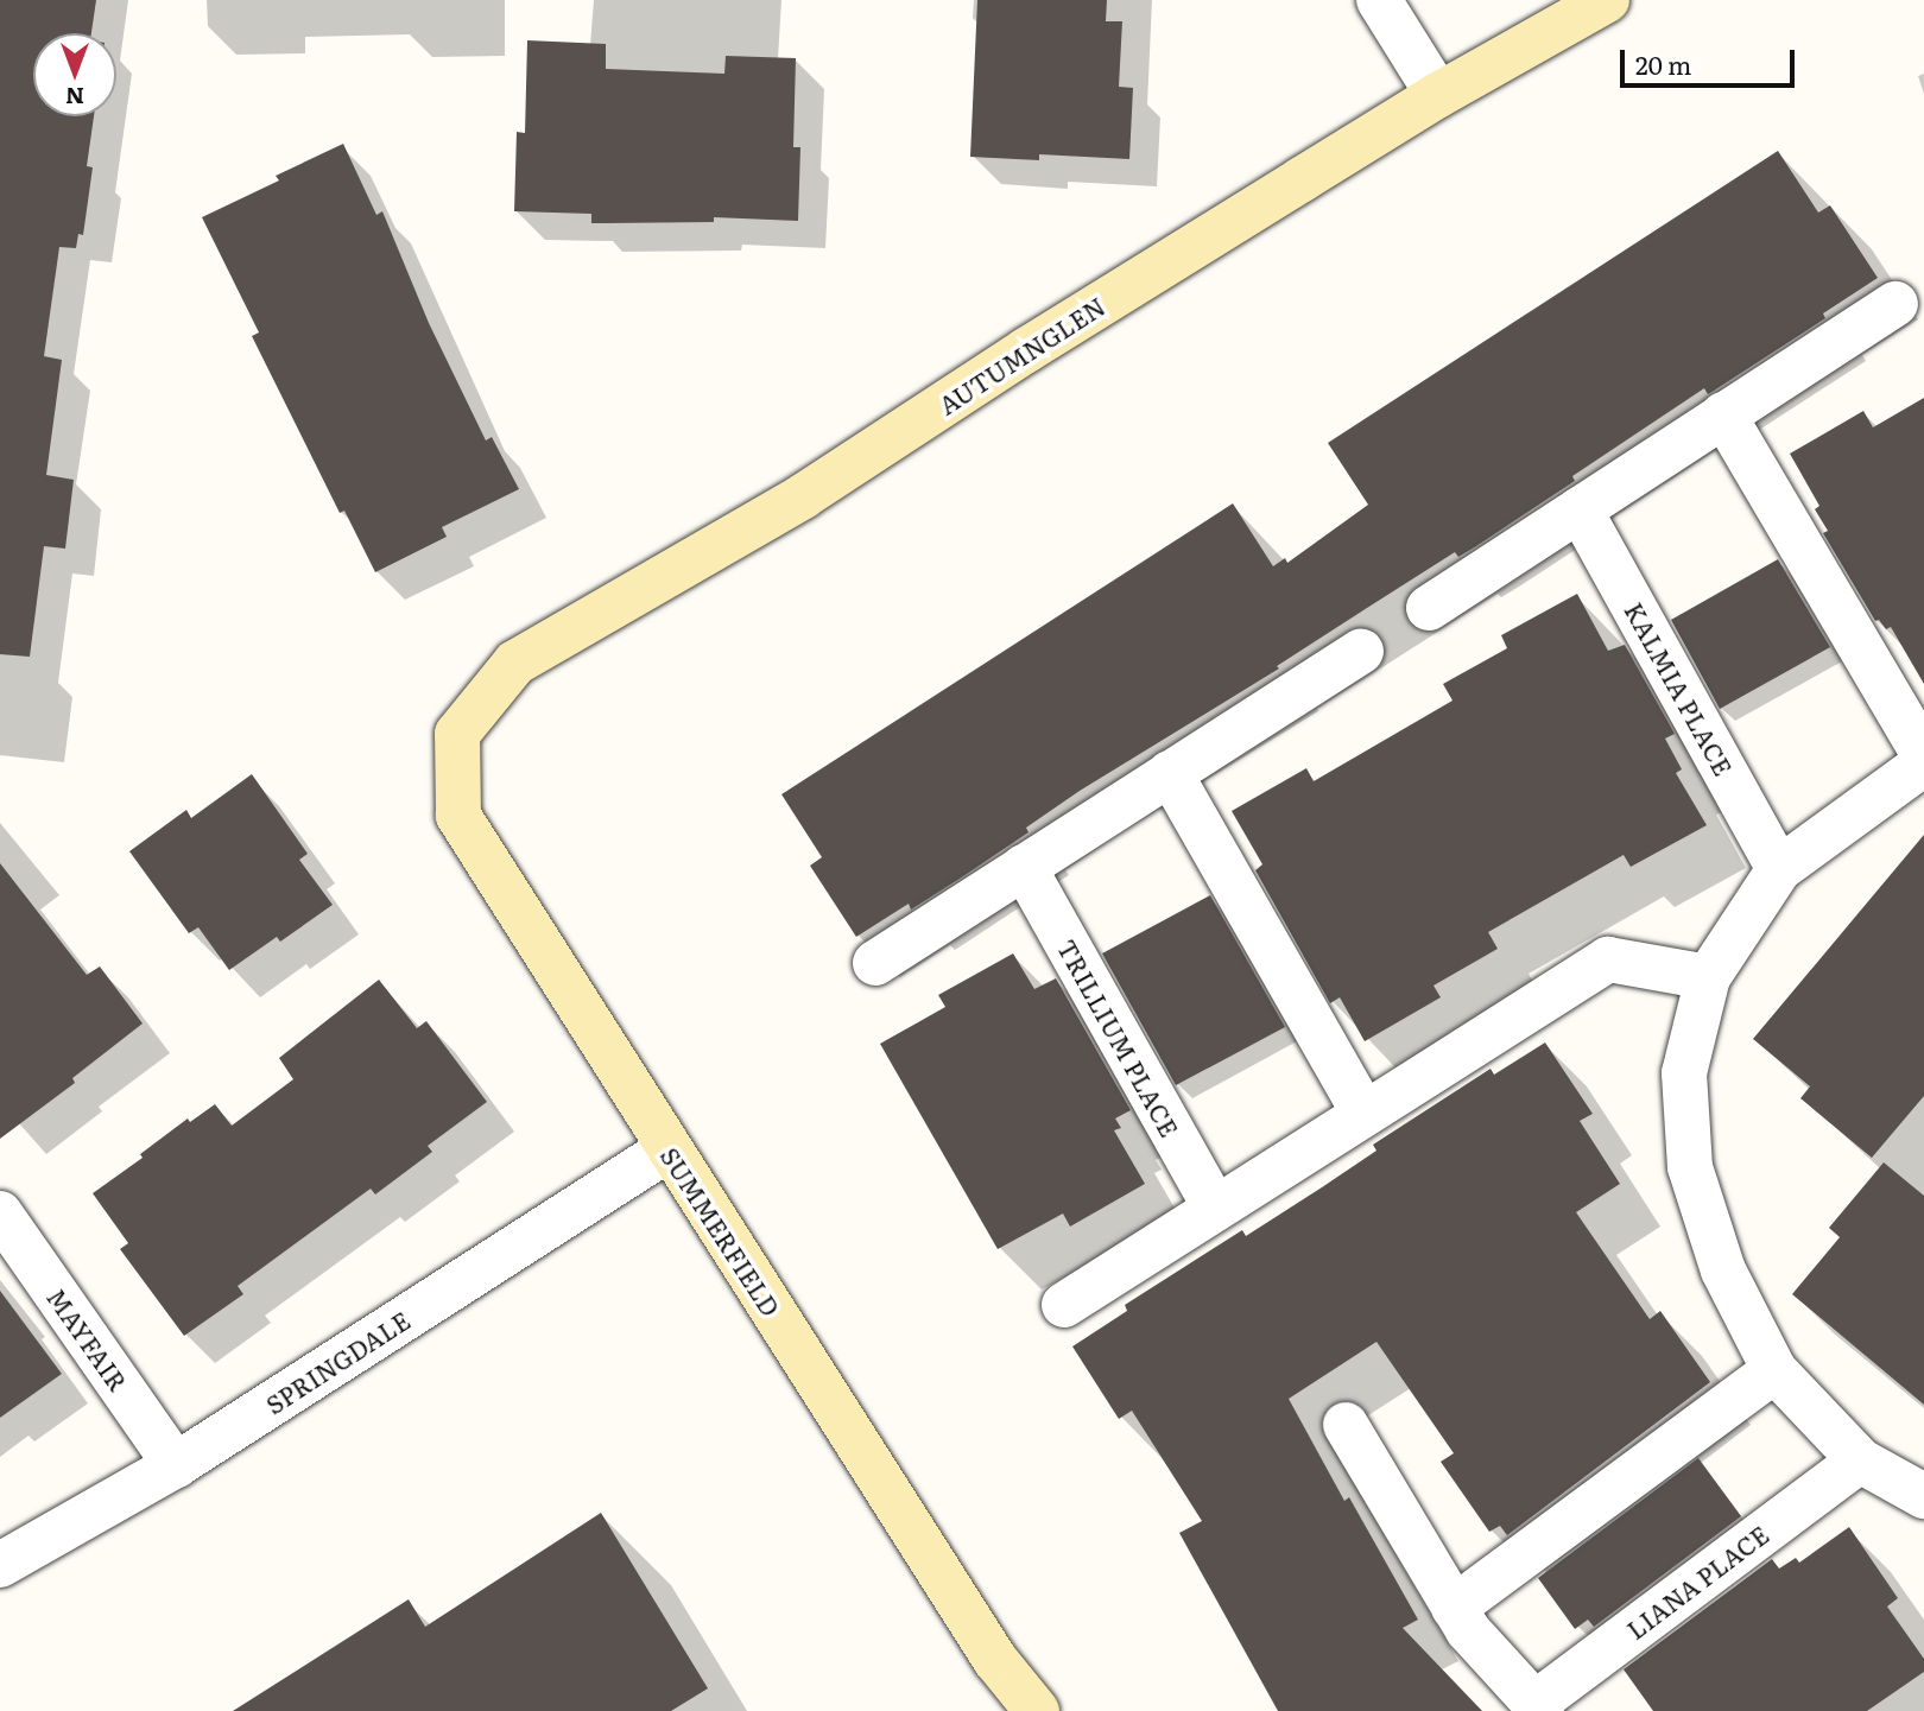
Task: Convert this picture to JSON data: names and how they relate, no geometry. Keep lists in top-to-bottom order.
{
  "streets": {
    "street": [
      "AUTUMNGLEN",
      "KALMIA PLACE",
      "TRILLIUM PLACE",
      "SUMMERFIELD",
      "MAYFAIR",
      "SPRINGDALE",
      "LIANA PLACE"
    ]
  },
  "crossings": [
    ["AUTUMNGLEN", "SUMMERFIELD"],
    ["SUMMERFIELD", "SPRINGDALE"],
    ["MAYFAIR", "SPRINGDALE"]
  ],
  "scale_bar": "20 m",
  "north": "bottom"
}
